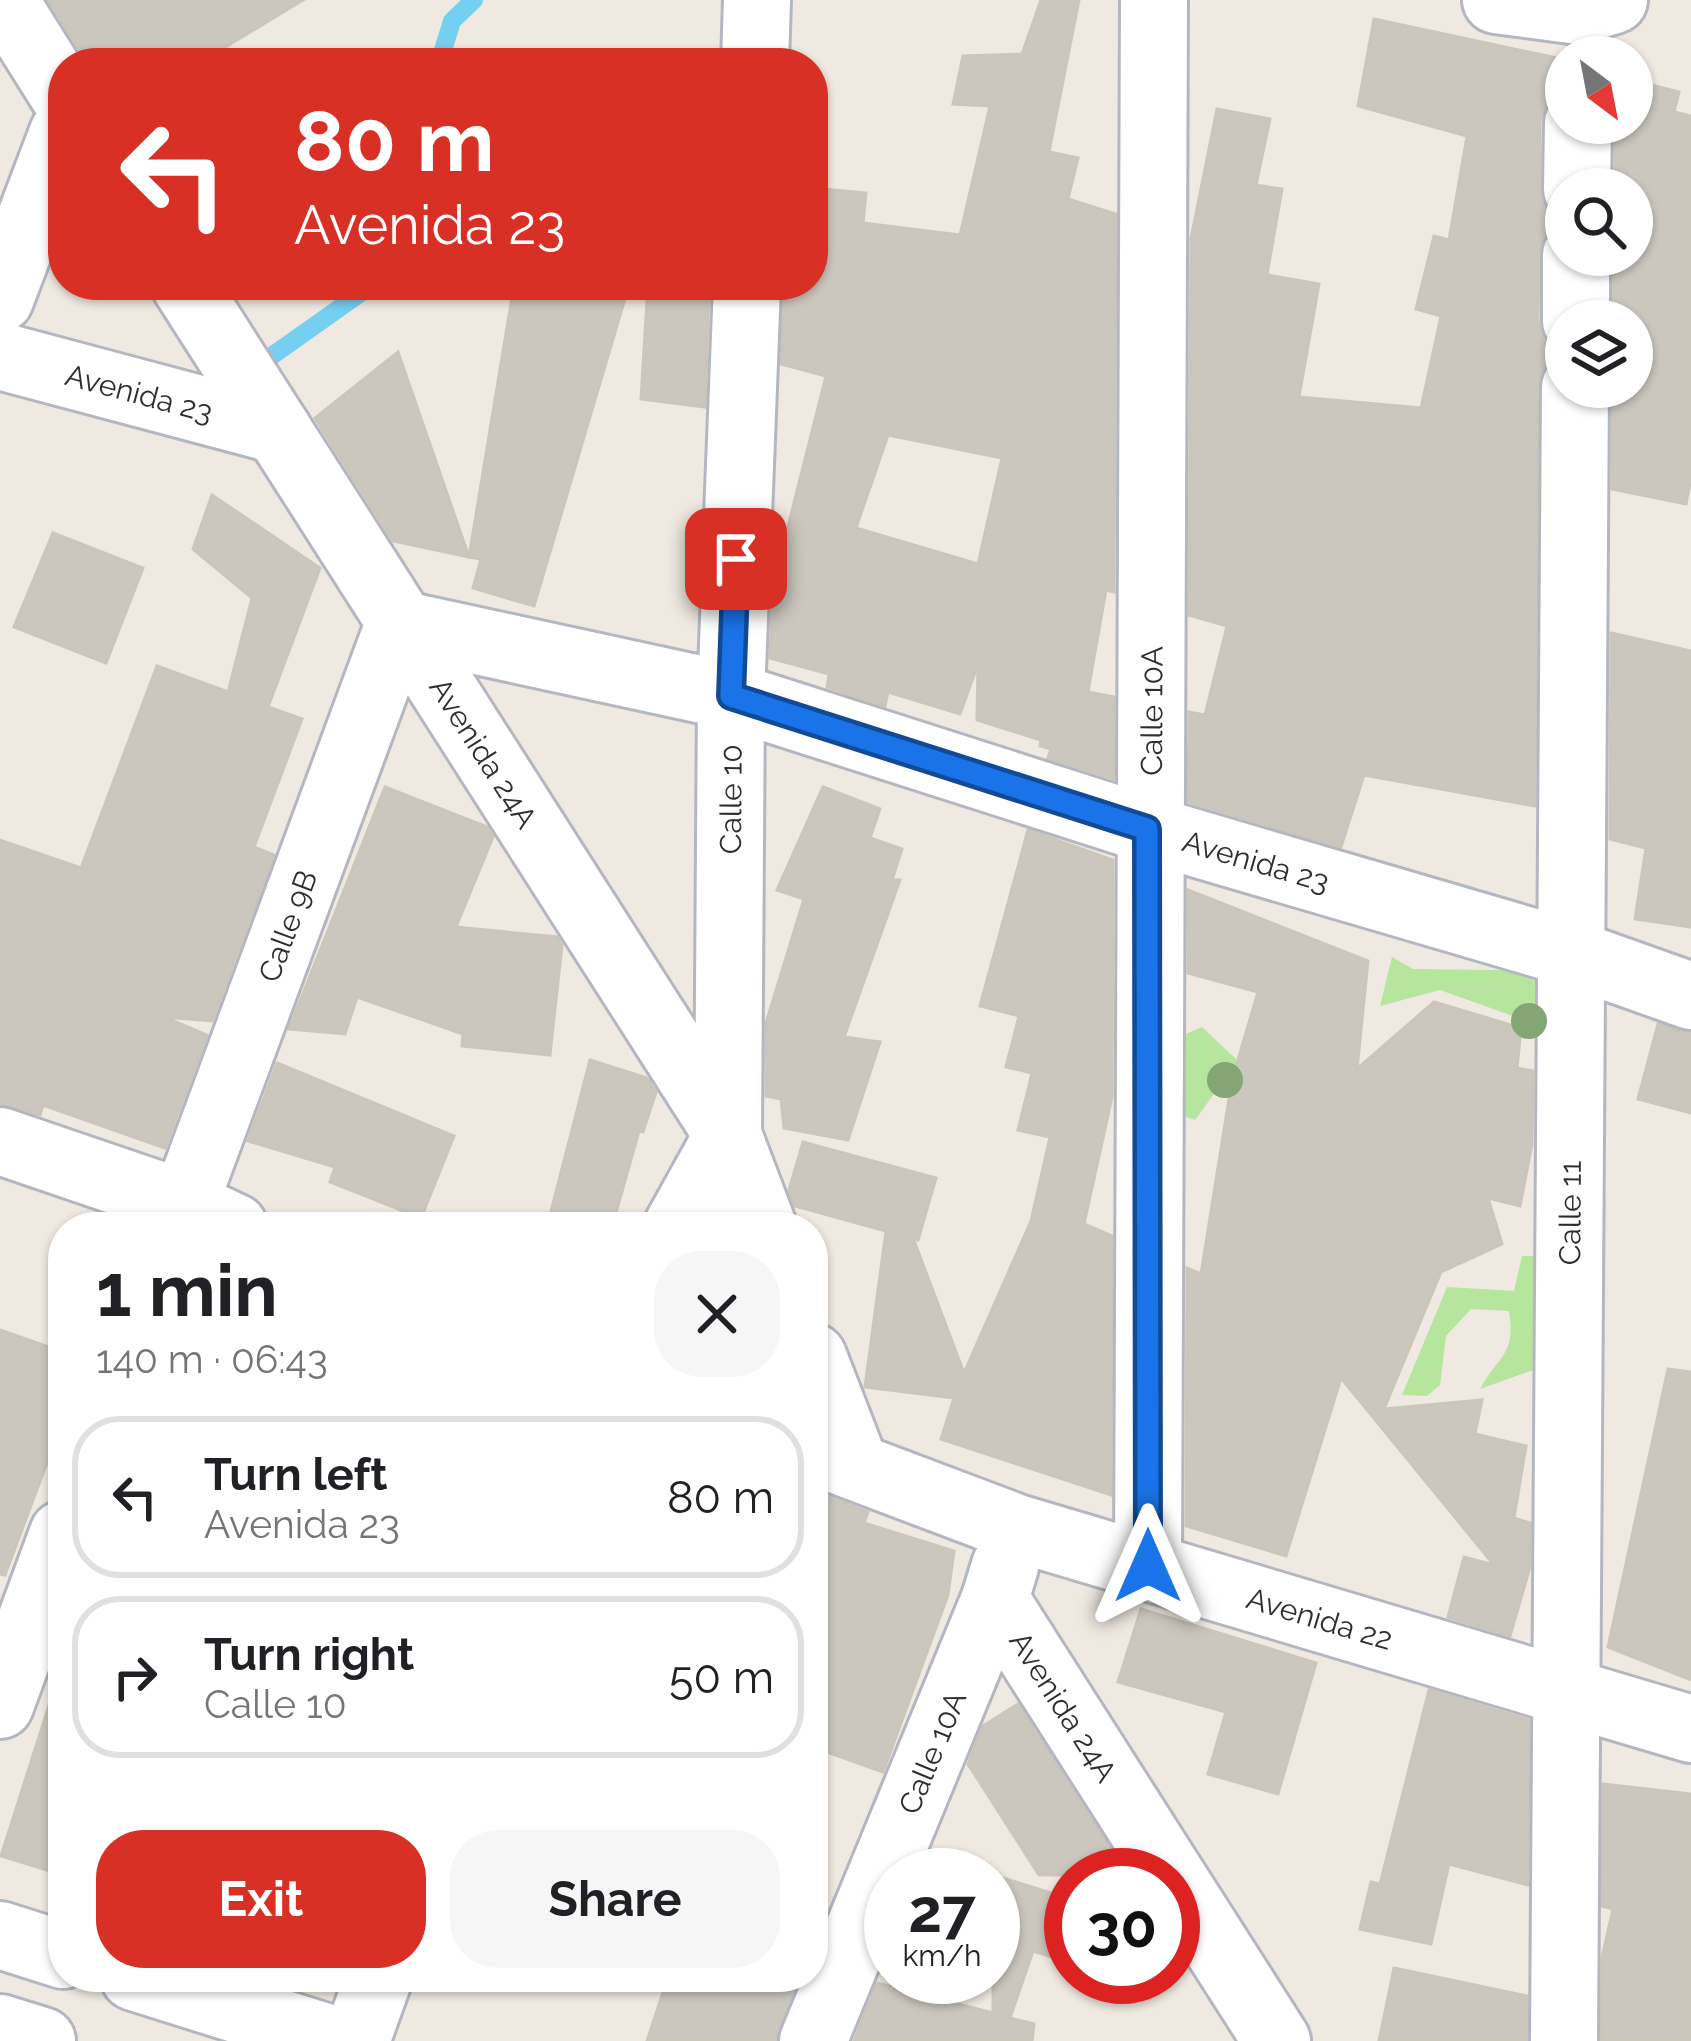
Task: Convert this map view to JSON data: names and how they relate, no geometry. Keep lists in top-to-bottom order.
{
  "streets": {
    "street": [
      "Avenida 23",
      "Calle 10A",
      "Avenida 24A",
      "Calle 10",
      "Calle 9B",
      "Calle 11",
      "Avenida 22"
    ]
  },
  "crossings": [
    ["Avenida 23", "Calle 10A"],
    ["Avenida 23", "Avenida 24A"],
    ["Avenida 23", "Calle 10"],
    ["Avenida 23", "Calle 9B"],
    ["Avenida 23", "Calle 11"],
    ["Calle 10A", "Avenida 24A"],
    ["Calle 10A", "Avenida 22"],
    ["Avenida 24A", "Calle 10"],
    ["Avenida 24A", "Calle 9B"],
    ["Avenida 24A", "Avenida 22"],
    ["Calle 11", "Avenida 22"]
  ],
  "north": "bottom right",
  "page": {
    "turn": ["80 m", "Avenida 23"],
    "heading": ["1 min", "140 m · 06:43"],
    "list": [
      {
        "name": "Turn left",
        "note": "Avenida 23",
        "value": "80 m"
      },
      {
        "name": "Turn right",
        "note": "Calle 10",
        "value": "50 m"
      }
    ],
    "buttons": ["Exit", "Share"],
    "speed": "27 km/h",
    "limit": "30"
  }
}
